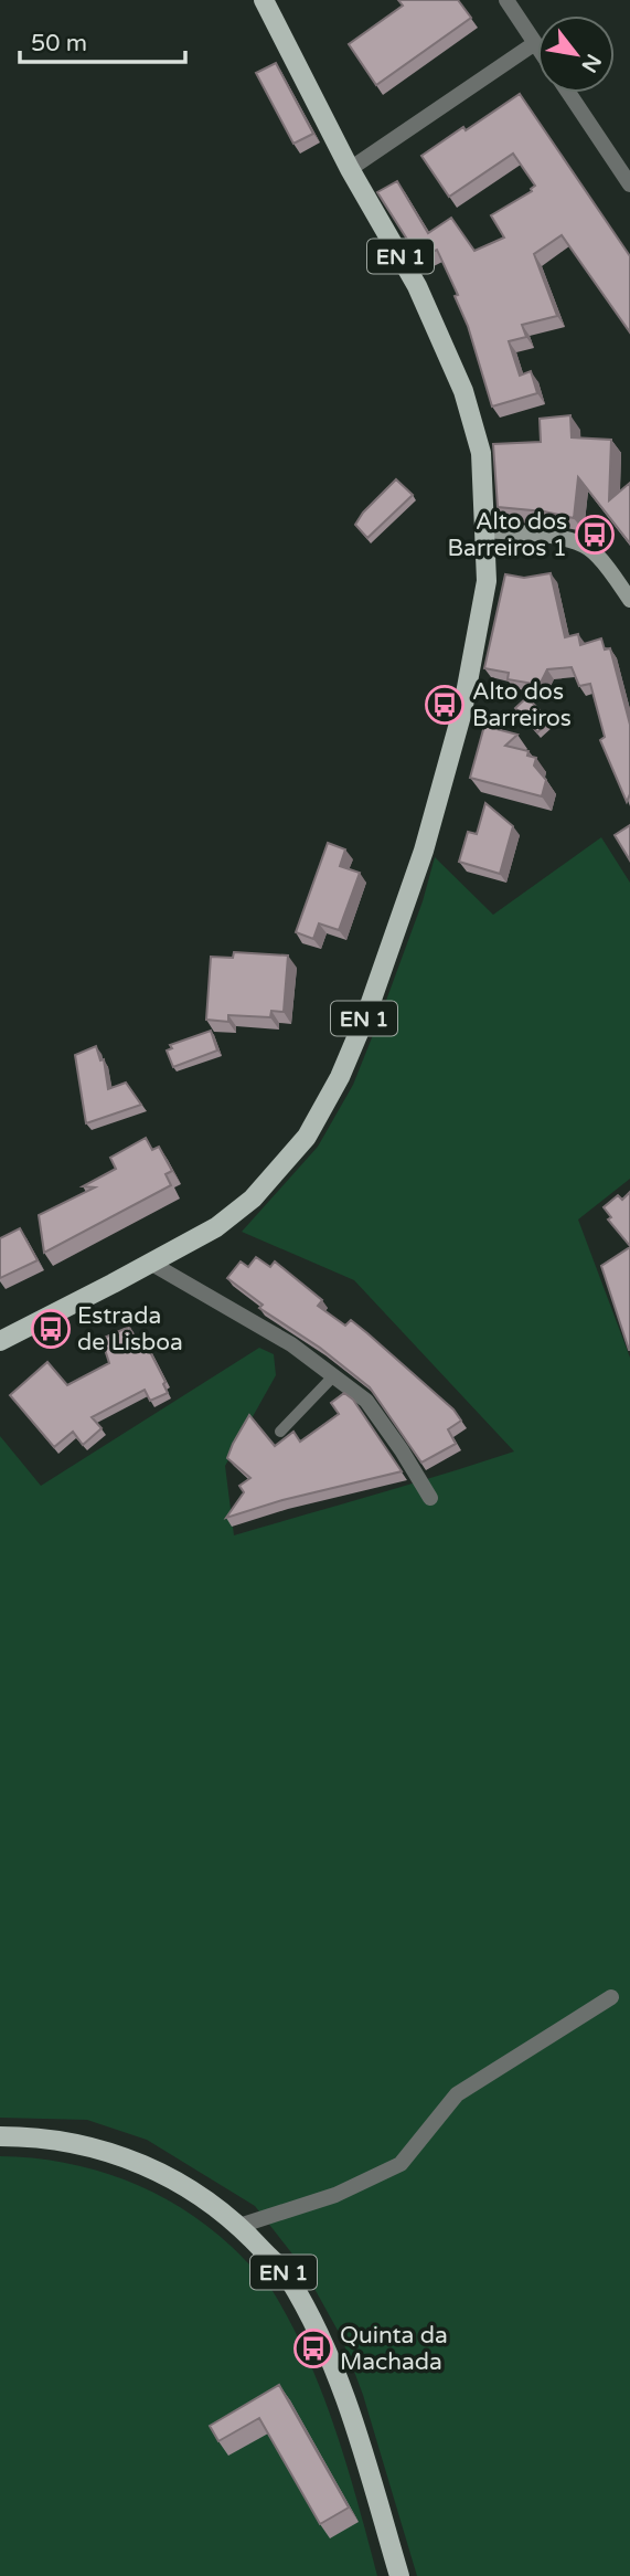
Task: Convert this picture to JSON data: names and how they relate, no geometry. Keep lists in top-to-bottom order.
{
  "streets": {
    "main road": ["EN 1"]
  },
  "places": {
    "bus stop": [
      "Alto dos Barreiros 1",
      "Alto dos Barreiros",
      "Estrada de Lisboa",
      "Quinta da Machada"
    ]
  },
  "scale_bar": "50 m",
  "north": "bottom right"
}
